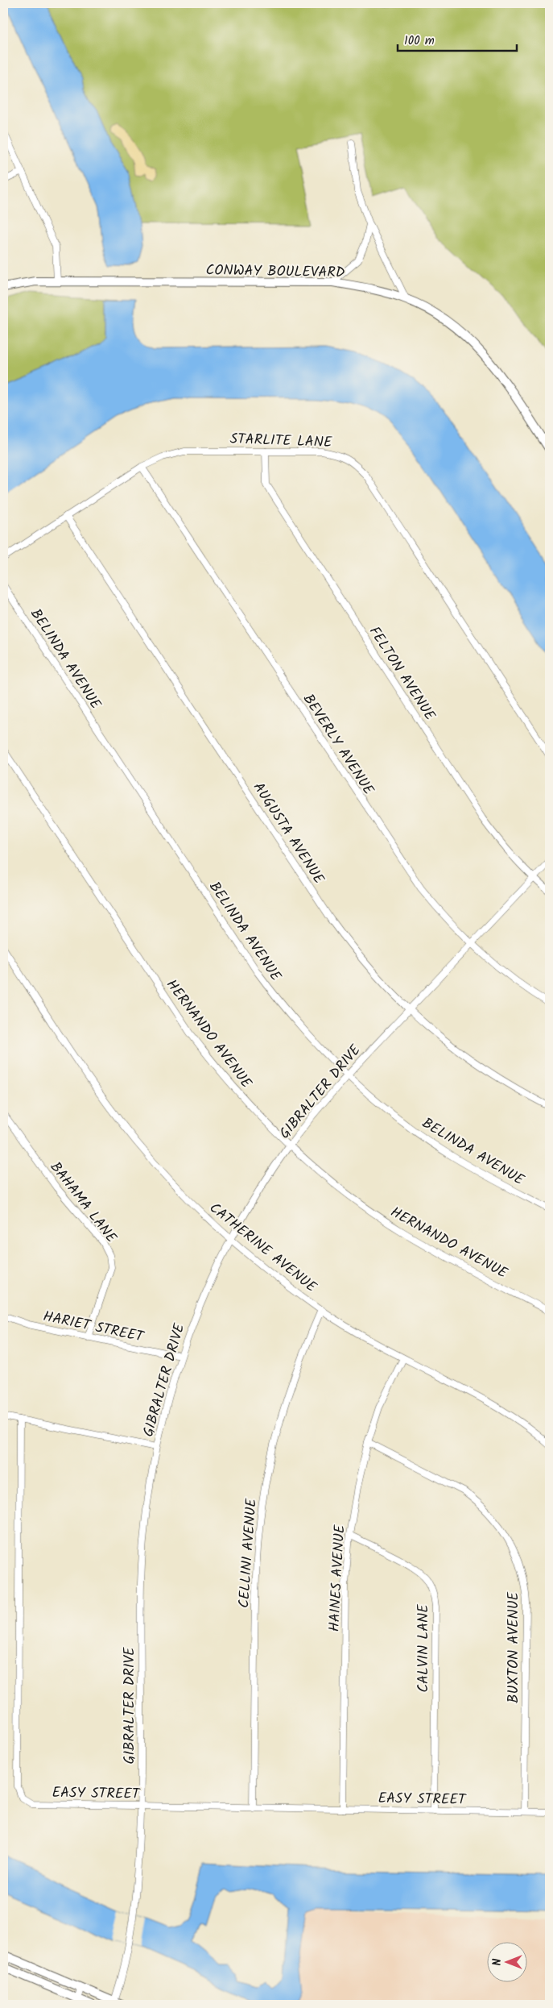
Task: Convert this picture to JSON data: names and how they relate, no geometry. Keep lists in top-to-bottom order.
{
  "streets": {
    "street": [
      "CONWAY BOULEVARD",
      "STARLITE LANE",
      "BELINDA AVENUE",
      "FELTON AVENUE",
      "BEVERLY AVENUE",
      "AUGUSTA AVENUE",
      "HERNANDO AVENUE",
      "GIBRALTER DRIVE",
      "BAHAMA LANE",
      "CATHERINE AVENUE",
      "HARIET STREET",
      "CELLINI AVENUE",
      "HAINES AVENUE",
      "BUXTON AVENUE",
      "CALVIN LANE",
      "EASY STREET"
    ]
  },
  "crossings": [
    ["STARLITE LANE", "FELTON AVENUE"],
    ["STARLITE LANE", "BEVERLY AVENUE"],
    ["STARLITE LANE", "AUGUSTA AVENUE"],
    ["BELINDA AVENUE", "GIBRALTER DRIVE"],
    ["FELTON AVENUE", "GIBRALTER DRIVE"],
    ["BEVERLY AVENUE", "GIBRALTER DRIVE"],
    ["AUGUSTA AVENUE", "GIBRALTER DRIVE"],
    ["HERNANDO AVENUE", "GIBRALTER DRIVE"],
    ["GIBRALTER DRIVE", "CATHERINE AVENUE"],
    ["GIBRALTER DRIVE", "HARIET STREET"],
    ["GIBRALTER DRIVE", "EASY STREET"],
    ["BAHAMA LANE", "HARIET STREET"],
    ["CATHERINE AVENUE", "CELLINI AVENUE"],
    ["CATHERINE AVENUE", "HAINES AVENUE"],
    ["CELLINI AVENUE", "EASY STREET"],
    ["HAINES AVENUE", "BUXTON AVENUE"],
    ["HAINES AVENUE", "CALVIN LANE"],
    ["HAINES AVENUE", "EASY STREET"],
    ["BUXTON AVENUE", "EASY STREET"],
    ["CALVIN LANE", "EASY STREET"]
  ],
  "scale_bar": "100 m",
  "north": "left"
}
